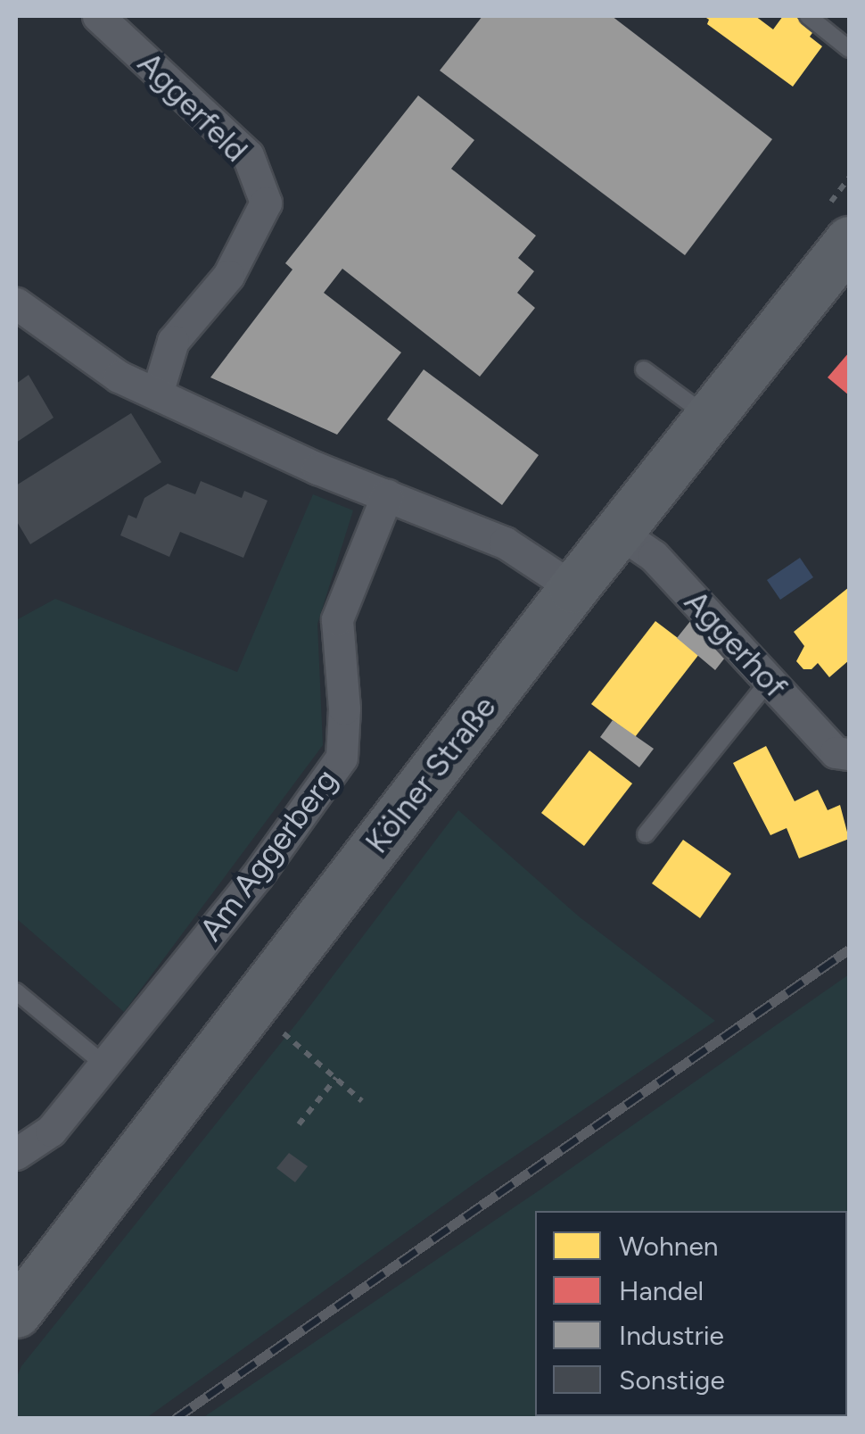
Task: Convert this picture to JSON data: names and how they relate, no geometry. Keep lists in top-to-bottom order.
{
  "streets": {
    "main road": ["Kölner Straße"],
    "street": ["Aggerfeld", "Aggerhof", "Am Aggerberg"]
  },
  "crossings": [
    ["Aggerhof", "Kölner Straße"]
  ],
  "legend": [
    "Wohnen",
    "Handel",
    "Industrie",
    "Sonstige"
  ]
}
